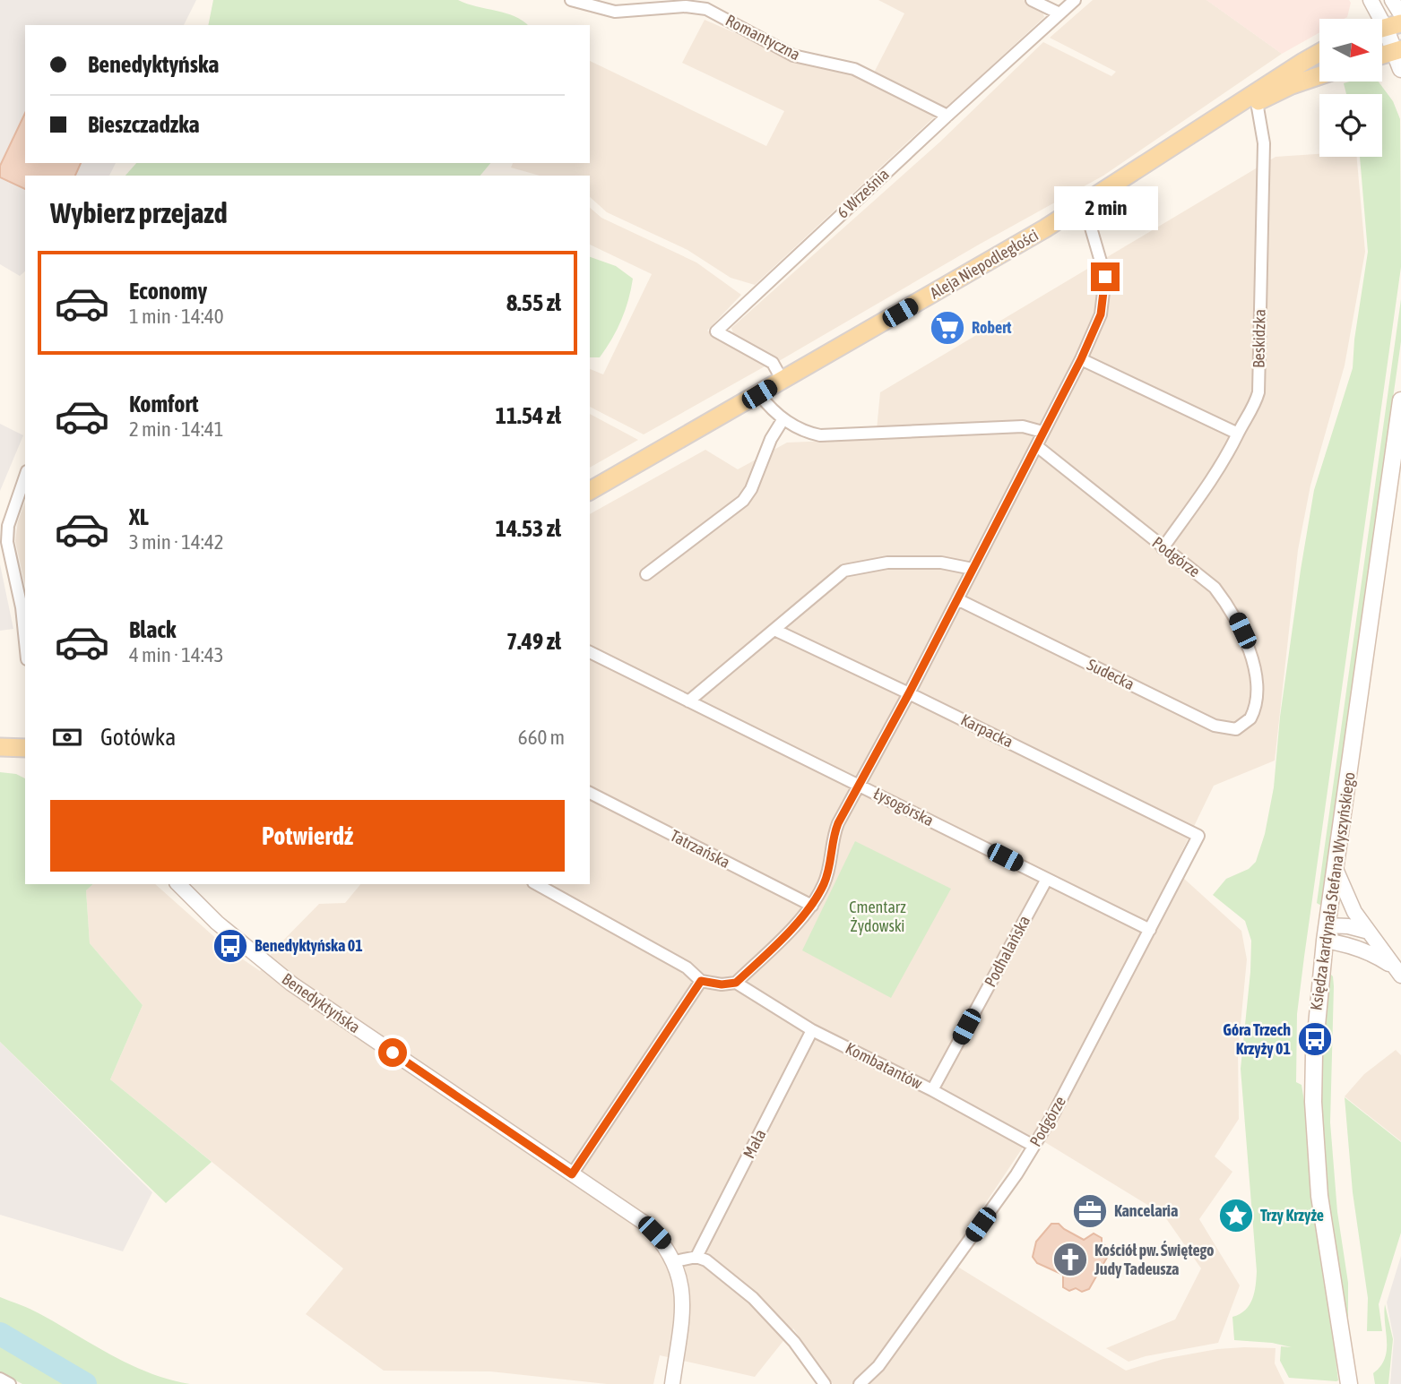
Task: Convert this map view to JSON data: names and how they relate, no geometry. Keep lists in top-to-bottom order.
{
  "streets": {
    "main road": ["Aleja Niepodległości", "Księdza kardynała Stefana Wyszyńskiego"],
    "street": [
      "Romantyczna",
      "6 Września",
      "Beskidzka",
      "Podgórze",
      "Sudecka",
      "Karpacka",
      "Łysogórska",
      "Tatrzańska",
      "Podhalańska",
      "Benedyktyńska",
      "Kombatantów",
      "Mała"
    ]
  },
  "crossings": [
    ["Romantyczna", "6 Września"],
    ["6 Września", "Aleja Niepodległości"],
    ["Aleja Niepodległości", "Beskidzka"],
    ["Beskidzka", "Podgórze"],
    ["Podgórze", "Sudecka"],
    ["Podgórze", "Karpacka"],
    ["Podgórze", "Łysogórska"],
    ["Podgórze", "Kombatantów"],
    ["Łysogórska", "Podhalańska"],
    ["Podhalańska", "Kombatantów"],
    ["Kombatantów", "Mała"]
  ],
  "parks": ["Cmentarz Żydowski"],
  "places": {
    "supermarket": ["Robert"],
    "bus stop": ["Benedyktyńska 01", "Góra Trzech Krzyży 01"],
    "office": ["Kancelaria"],
    "place": ["Trzy Krzyże"],
    "church": ["Kościół pw. Świętego Judy Tadeusza"]
  },
  "north": "right",
  "page": {
    "banner": ["Benedyktyńska", "Bieszczadzka"],
    "heading": "Wybierz przejazd",
    "bubble": "2 min",
    "list": [
      {
        "name": "Economy",
        "note": "1 min · 14:40",
        "value": "8.55 zł"
      },
      {
        "name": "Komfort",
        "note": "2 min · 14:41",
        "value": "11.54 zł"
      },
      {
        "name": "XL",
        "note": "3 min · 14:42",
        "value": "14.53 zł"
      },
      {
        "name": "Black",
        "note": "4 min · 14:43",
        "value": "7.49 zł"
      }
    ],
    "pay": ["Gotówka", "660 m"],
    "buttons": "Potwierdź"
  }
}
